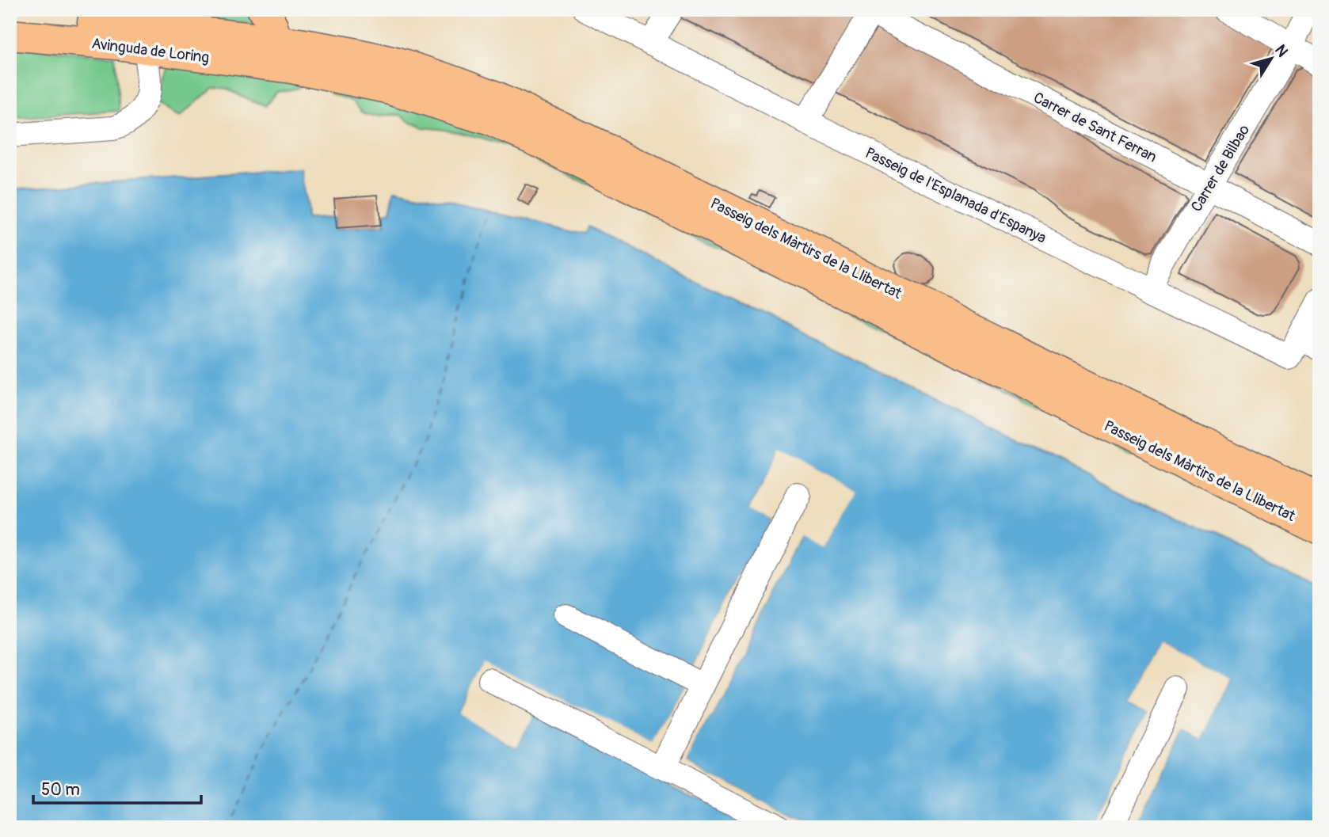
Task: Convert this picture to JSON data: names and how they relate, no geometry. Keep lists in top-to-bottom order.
{
  "streets": {
    "main road": ["Avinguda de Loring", "Passeig dels Màrtirs de la Llibertat"],
    "street": ["Carrer de Sant Ferran", "Carrer de Bilbao", "Passeig de l'Esplanada d'Espanya"]
  },
  "crossings": [
    ["Avinguda de Loring", "Passeig dels Màrtirs de la Llibertat"],
    ["Carrer de Sant Ferran", "Carrer de Bilbao"],
    ["Carrer de Bilbao", "Passeig de l'Esplanada d'Espanya"]
  ],
  "scale_bar": "50 m",
  "north": "top right"
}
